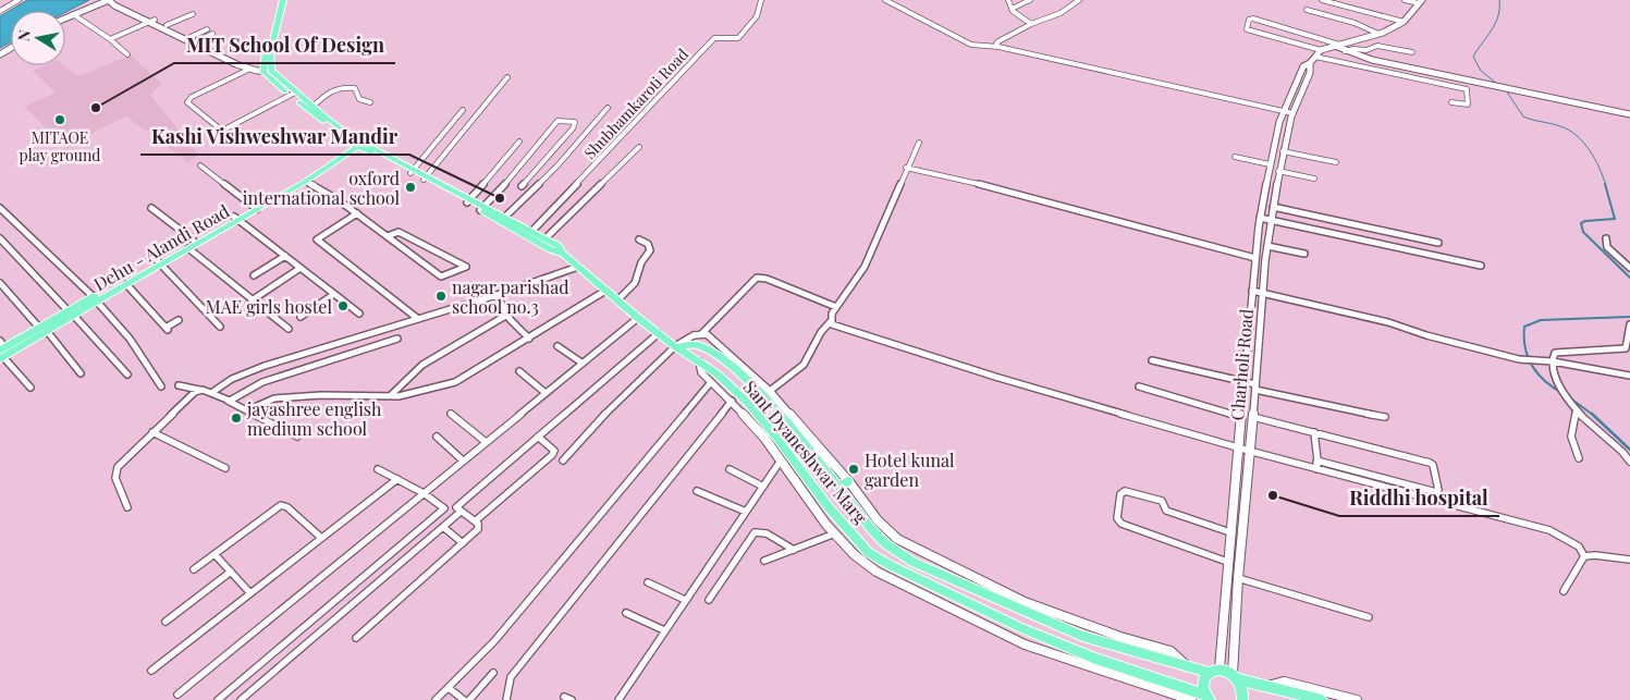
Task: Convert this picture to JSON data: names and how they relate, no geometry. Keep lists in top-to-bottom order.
{
  "streets": {
    "main road": ["Dehu - Alandi Road", "Sant Dyaneshwar Marg"],
    "street": ["Shubhamkaroti Road", "Charholi Road"]
  },
  "places": [
    "MIT School Of Design",
    "MITAOE play ground",
    "oxford international school",
    "Kashi Vishweshwar Mandir",
    "nagar parishad school no.3",
    "MAE girls hostel",
    "jayashree english medium school",
    "Hotel kunal garden",
    "Riddhi hospital"
  ],
  "north": "left"
}
